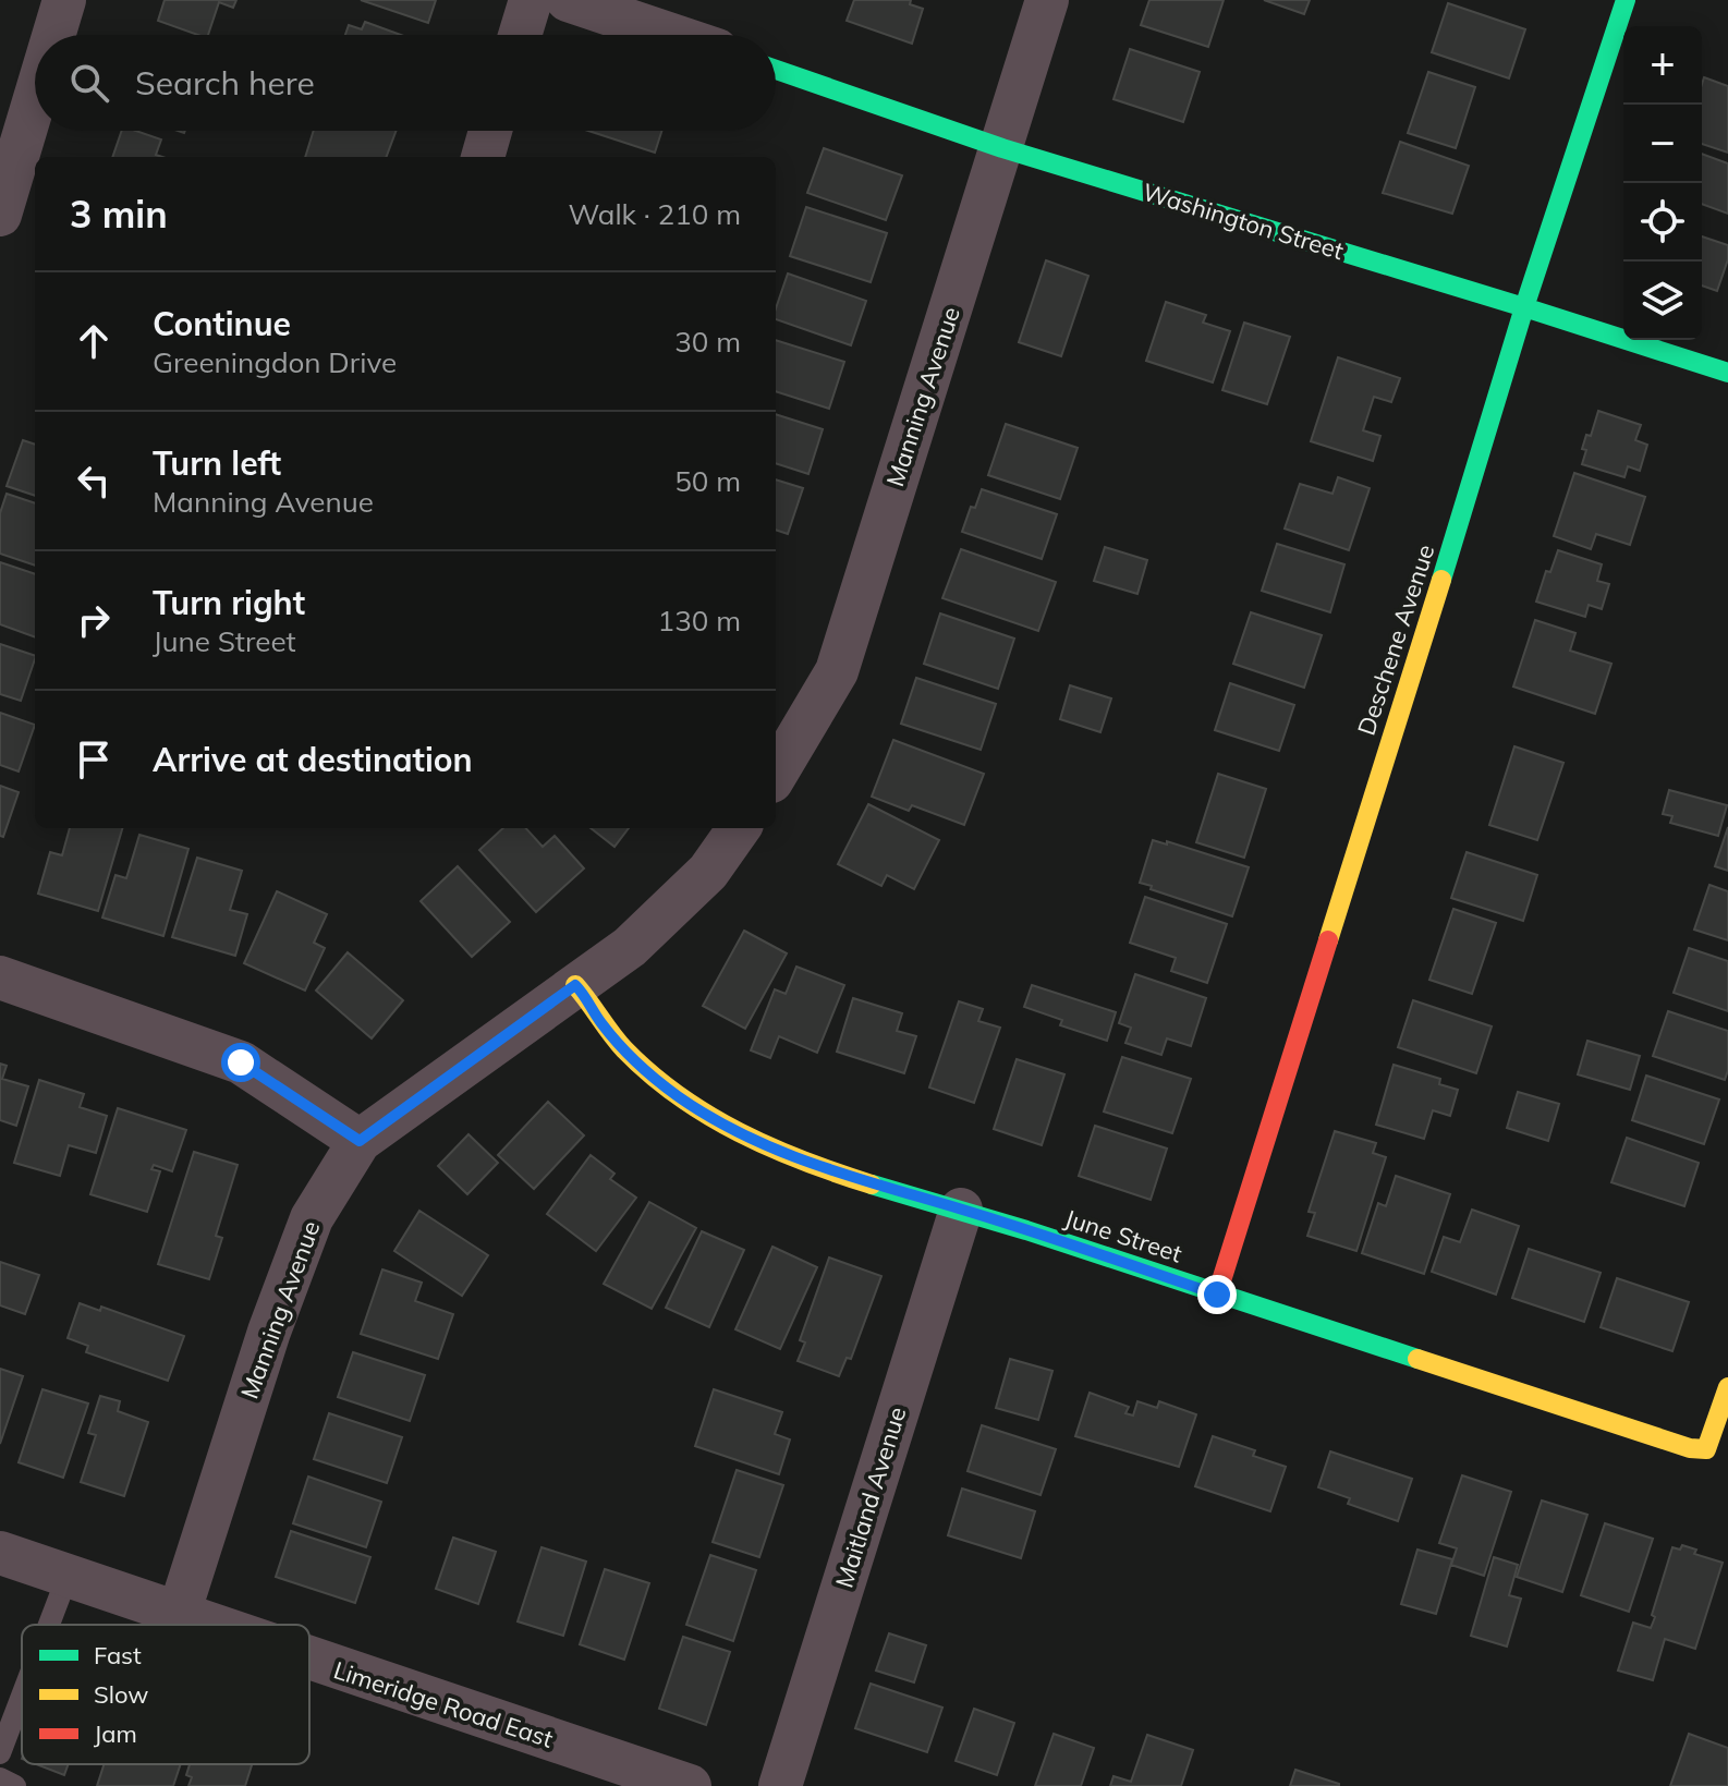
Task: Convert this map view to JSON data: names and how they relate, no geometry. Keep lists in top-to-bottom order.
{
  "streets": {
    "street": [
      "Washington Street",
      "Manning Avenue",
      "Deschene Avenue",
      "June Street",
      "Maitland Avenue",
      "Limeridge Road East"
    ]
  },
  "crossings": [
    ["Washington Street", "Manning Avenue"],
    ["Washington Street", "Deschene Avenue"],
    ["Manning Avenue", "June Street"],
    ["Manning Avenue", "Limeridge Road East"],
    ["Deschene Avenue", "June Street"],
    ["June Street", "Maitland Avenue"]
  ],
  "legend": ["Fast", "Slow", "Jam"],
  "page": {
    "map_buttons": ["+", "−"],
    "search": "Search here",
    "heading": ["3 min", "Walk · 210 m"],
    "list": [
      ["Continue", "Greeningdon Drive", "30 m"],
      ["Turn left", "Manning Avenue", "50 m"],
      ["Turn right", "June Street", "130 m"],
      "Arrive at destination"
    ]
  }
}
